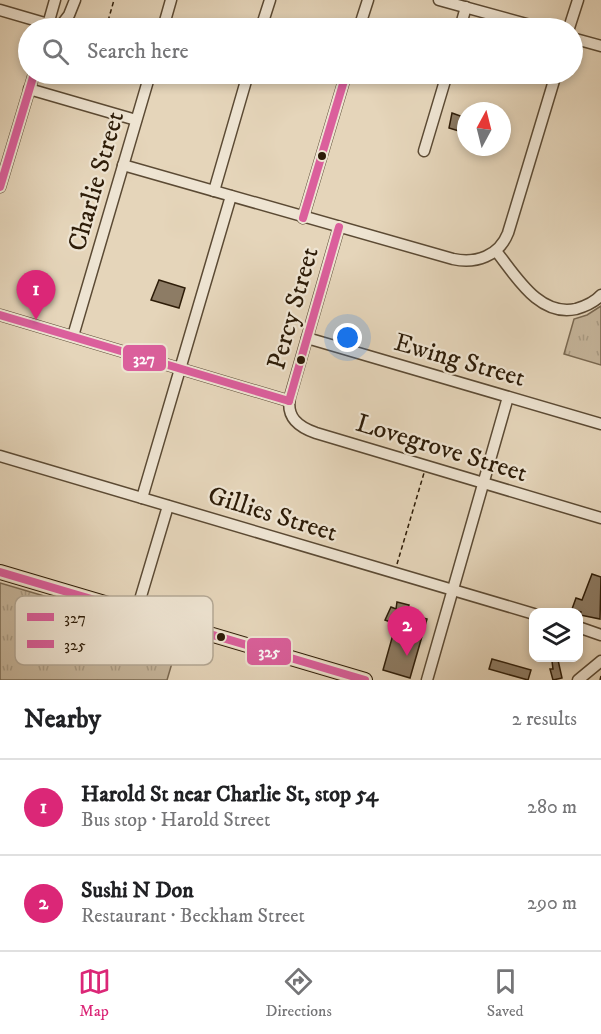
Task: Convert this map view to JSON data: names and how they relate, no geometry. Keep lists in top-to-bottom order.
{
  "streets": {
    "street": [
      "Charlie Street",
      "Percy Street",
      "Ewing Street",
      "Lovegrove Street",
      "Gillies Street"
    ]
  },
  "crossings": [
    ["Percy Street", "Ewing Street"],
    ["Percy Street", "Lovegrove Street"]
  ],
  "lines": ["transit line 327", "transit line 325"],
  "legend": ["327", "325"],
  "north": "top",
  "page": {
    "search": "Search here",
    "pins": ["1", "2"],
    "heading": ["Nearby", "2 results"],
    "list": [
      {
        "mark": "1",
        "name": "Harold St near Charlie St, stop 54",
        "note": "Bus stop · Harold Street",
        "value": "280 m"
      },
      {
        "mark": "2",
        "name": "Sushi N Don",
        "note": "Restaurant · Beckham Street",
        "value": "290 m"
      }
    ],
    "nav": ["Map", "Directions", "Saved"]
  }
}
